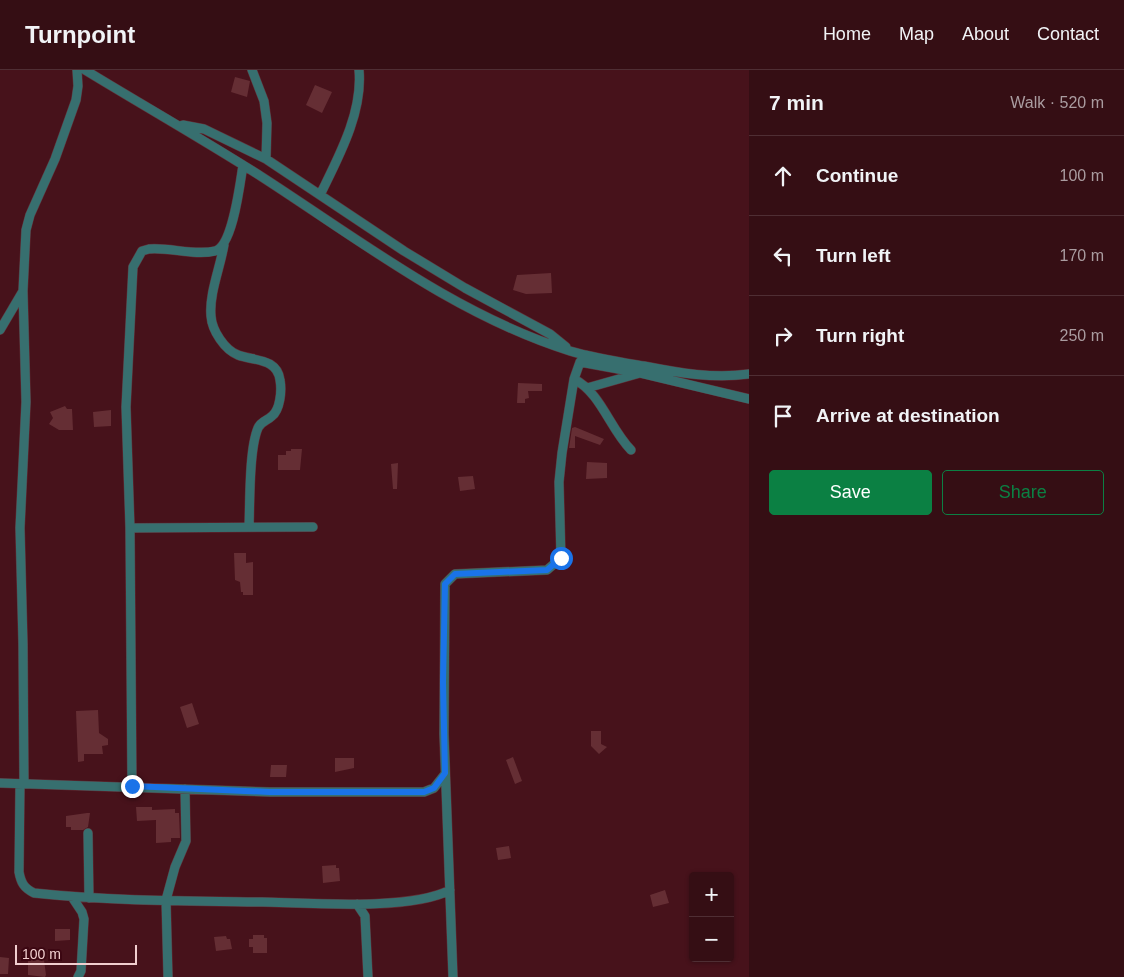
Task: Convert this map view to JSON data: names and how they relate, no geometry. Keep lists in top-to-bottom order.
{
  "scale_bar": "100 m",
  "page": {
    "header": "Turnpoint",
    "nav": [
      "Home",
      "Map",
      "About",
      "Contact"
    ],
    "heading": ["7 min", "Walk · 520 m"],
    "list": [
      ["Continue", "100 m"],
      ["Turn left", "170 m"],
      ["Turn right", "250 m"],
      "Arrive at destination"
    ],
    "buttons": ["Save", "Share"],
    "map_buttons": ["+", "−"],
    "scale": "100 m"
  }
}
